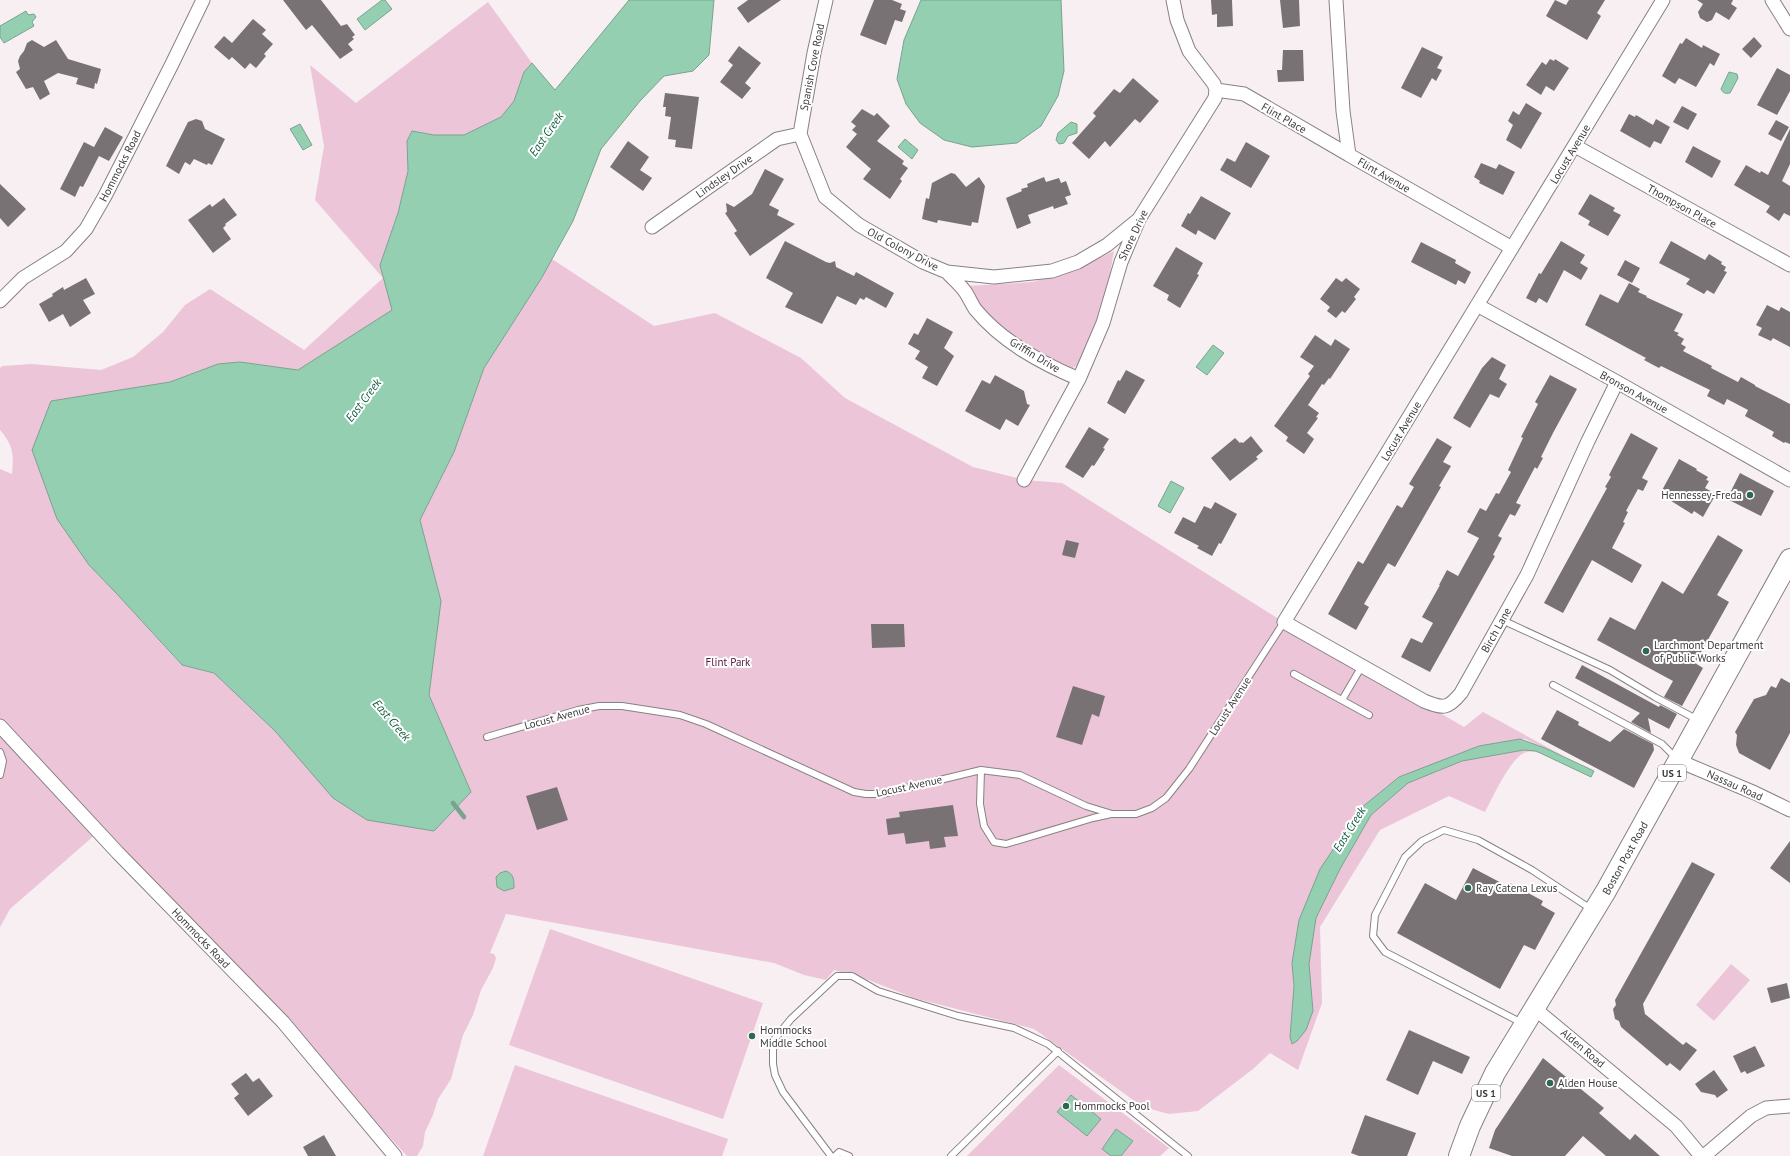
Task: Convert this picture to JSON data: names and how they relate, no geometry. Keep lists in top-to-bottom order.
{
  "streets": {
    "main road": ["US 1", "Boston Post Road"],
    "street": [
      "Spanish Cove Road",
      "Flint Place",
      "Locust Avenue",
      "Hommocks Road",
      "Flint Avenue",
      "Lindsley Drive",
      "Thompson Place",
      "Shore Drive",
      "Old Colony Drive",
      "Griffin Drive",
      "Bronson Avenue",
      "Birch Lane",
      "Nassau Road",
      "Alden Road"
    ]
  },
  "crossings": [
    ["Spanish Cove Road", "Lindsley Drive"],
    ["Spanish Cove Road", "Old Colony Drive"],
    ["Flint Place", "Flint Avenue"],
    ["Flint Place", "Shore Drive"],
    ["Locust Avenue", "Flint Avenue"],
    ["Locust Avenue", "Thompson Place"],
    ["Locust Avenue", "Bronson Avenue"],
    ["Locust Avenue", "Birch Lane"],
    ["Lindsley Drive", "Old Colony Drive"],
    ["Shore Drive", "Old Colony Drive"],
    ["Shore Drive", "Griffin Drive"],
    ["Old Colony Drive", "Griffin Drive"],
    ["Bronson Avenue", "Birch Lane"],
    ["Nassau Road", "Boston Post Road"],
    ["Boston Post Road", "Alden Road"]
  ],
  "water": ["East Creek"],
  "parks": ["Flint Park"],
  "places": [
    "Hennessey-Freda",
    "Larchmont Department of Public Works",
    "Ray Catena Lexus",
    "Hommocks Middle School",
    "Alden House",
    "Hommocks Pool"
  ]
}
